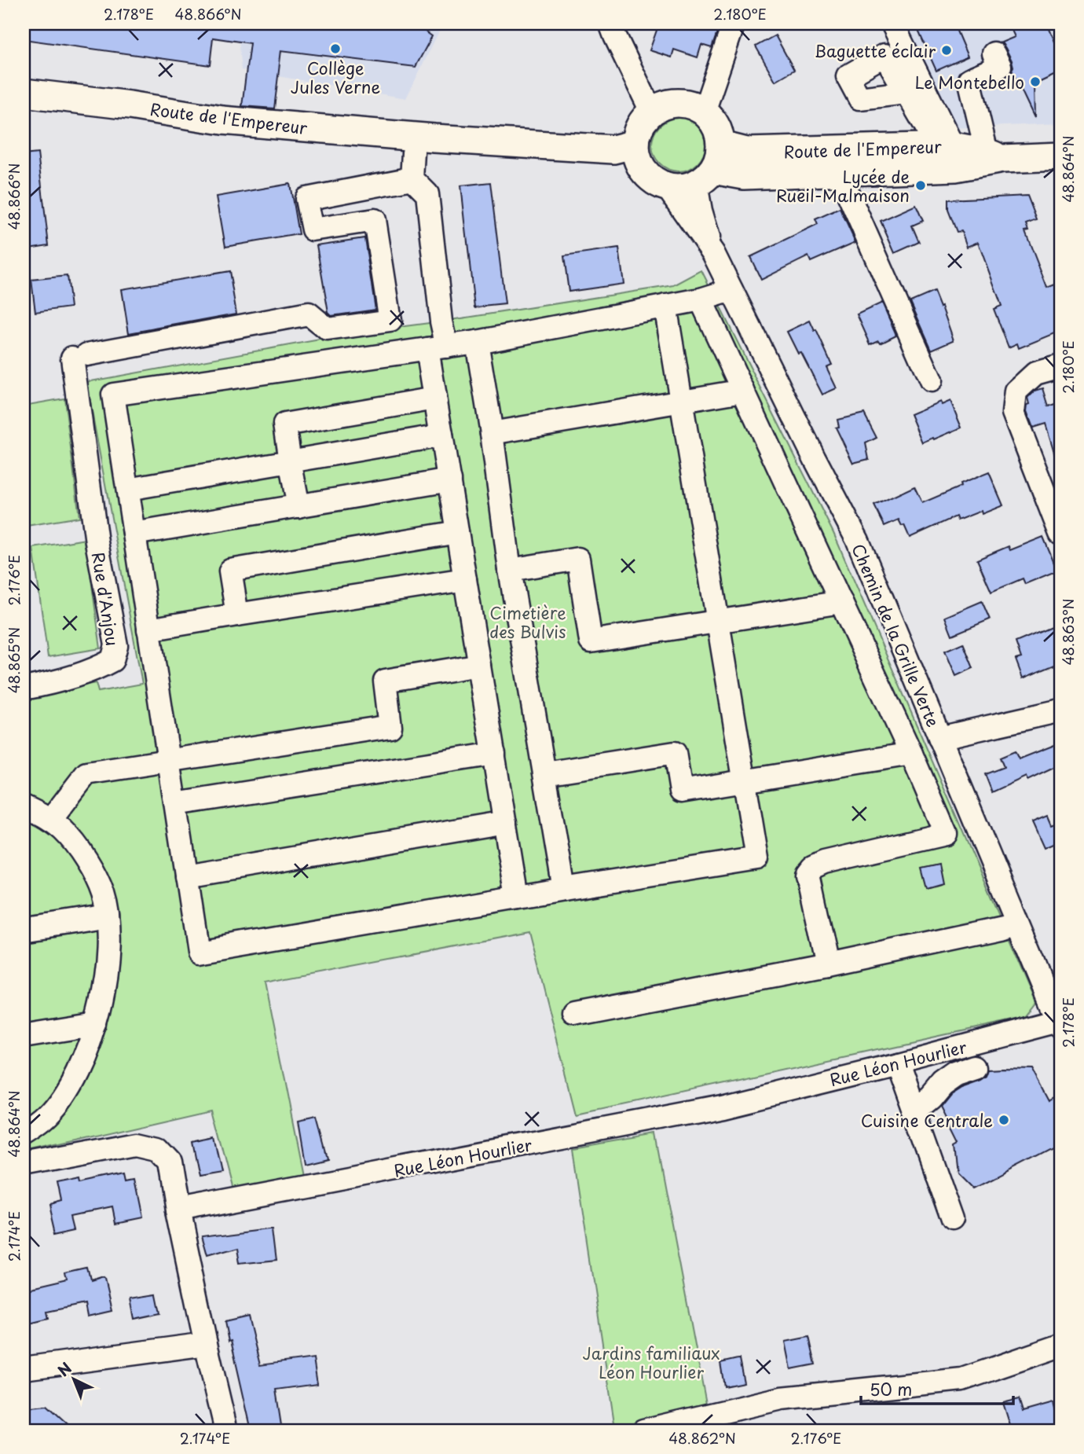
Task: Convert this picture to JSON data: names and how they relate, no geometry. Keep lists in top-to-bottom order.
{
  "streets": {
    "main road": ["Route de l'Empereur"],
    "street": ["Rue d'Anjou", "Chemin de la Grille Verte", "Rue Léon Hourlier"]
  },
  "crossings": [
    ["Route de l'Empereur", "Chemin de la Grille Verte"],
    ["Chemin de la Grille Verte", "Rue Léon Hourlier"]
  ],
  "parks": ["Cimetière des Bulvis", "Jardins familiaux Léon Hourlier"],
  "places": [
    "Collège Jules Verne",
    "Baguette éclair",
    "Le Montebello",
    "Lycée de Rueil-Malmaison",
    "Cuisine Centrale"
  ],
  "scale_bar": "50 m",
  "north": "top left",
  "coordinates": [
    "2.178°E",
    "48.866°N",
    "2.180°E",
    "48.864°N",
    "2.176°E",
    "48.863°N",
    "48.865°N",
    "2.174°E",
    "48.862°N"
  ]
}
